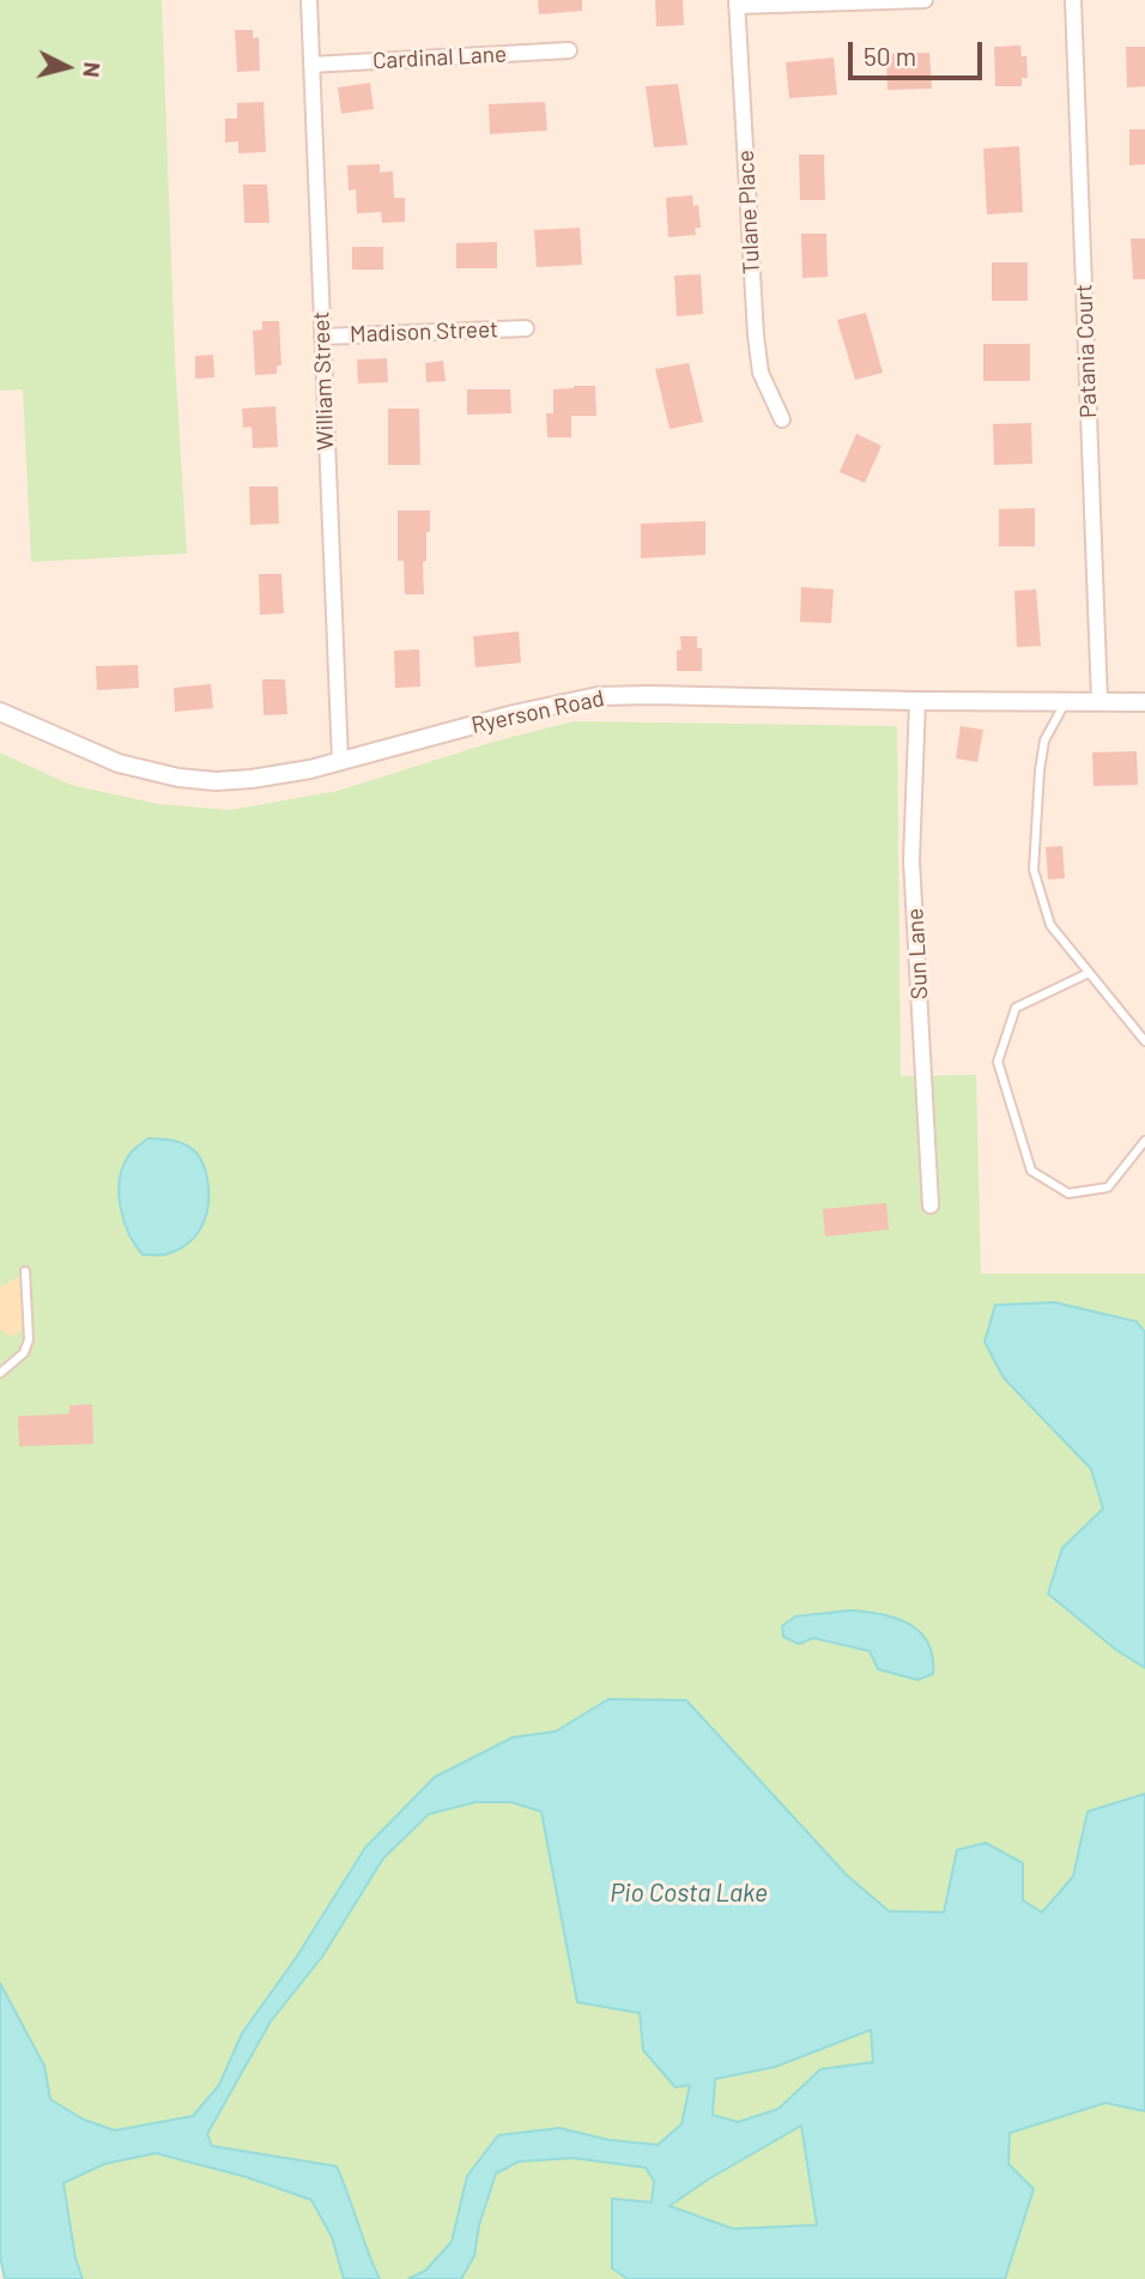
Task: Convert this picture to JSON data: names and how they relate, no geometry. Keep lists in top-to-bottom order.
{
  "streets": {
    "street": [
      "Cardinal Lane",
      "Tulane Place",
      "Madison Street",
      "Patania Court",
      "William Street",
      "Ryerson Road",
      "Sun Lane"
    ]
  },
  "crossings": [
    ["Cardinal Lane", "William Street"],
    ["Madison Street", "William Street"],
    ["Patania Court", "Ryerson Road"],
    ["William Street", "Ryerson Road"],
    ["Ryerson Road", "Sun Lane"]
  ],
  "water": ["Pio Costa Lake"],
  "scale_bar": "50 m",
  "north": "right"
}
